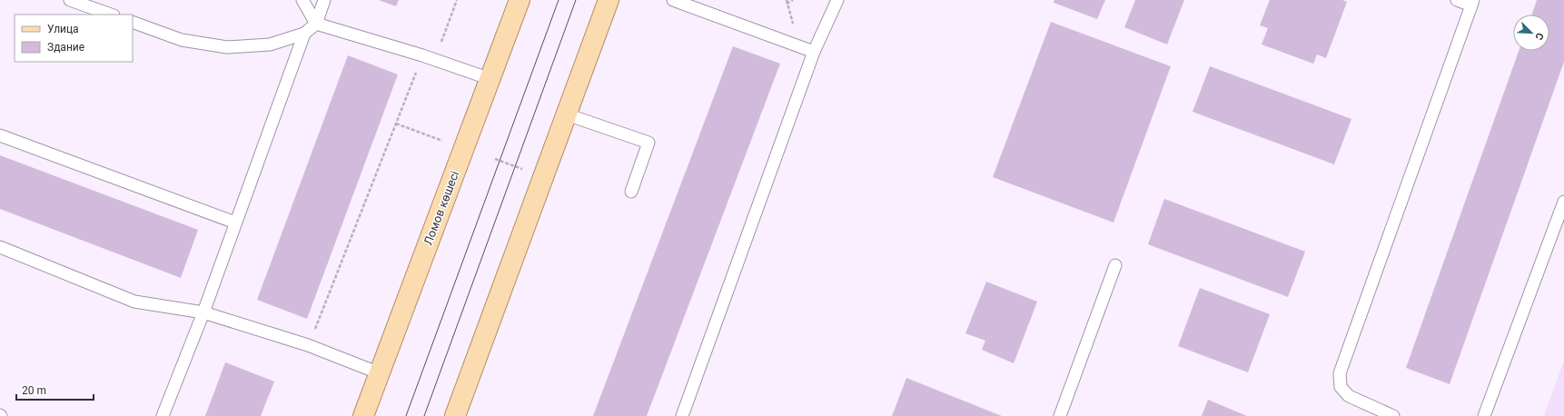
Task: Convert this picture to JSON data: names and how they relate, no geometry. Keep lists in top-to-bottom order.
{
  "streets": {
    "main road": ["Ломов көшесі"]
  },
  "legend": ["Улица", "Здание"],
  "scale_bar": "20 m",
  "north": "bottom right"
}
